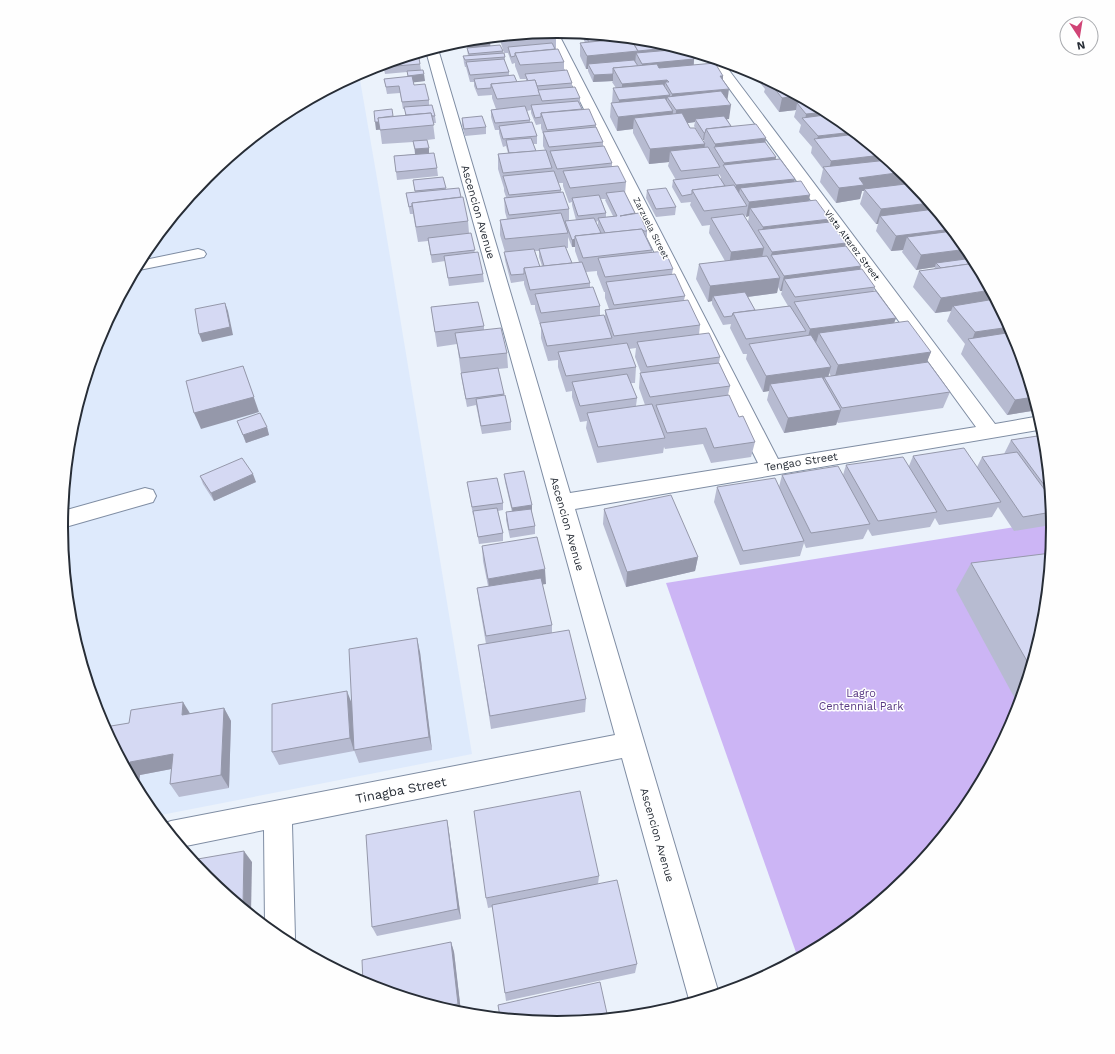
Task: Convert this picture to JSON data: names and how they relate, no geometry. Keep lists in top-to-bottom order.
{
  "streets": {
    "street": [
      "Ascencion Avenue",
      "Zarzuela Street",
      "Vista Altarez Street",
      "Tengao Street",
      "Tinagba Street"
    ]
  },
  "crossings": [
    ["Ascencion Avenue", "Tengao Street"],
    ["Ascencion Avenue", "Tinagba Street"],
    ["Zarzuela Street", "Tengao Street"],
    ["Vista Altarez Street", "Tengao Street"]
  ],
  "parks": ["Lagro Centennial Park"],
  "north": "bottom"
}
